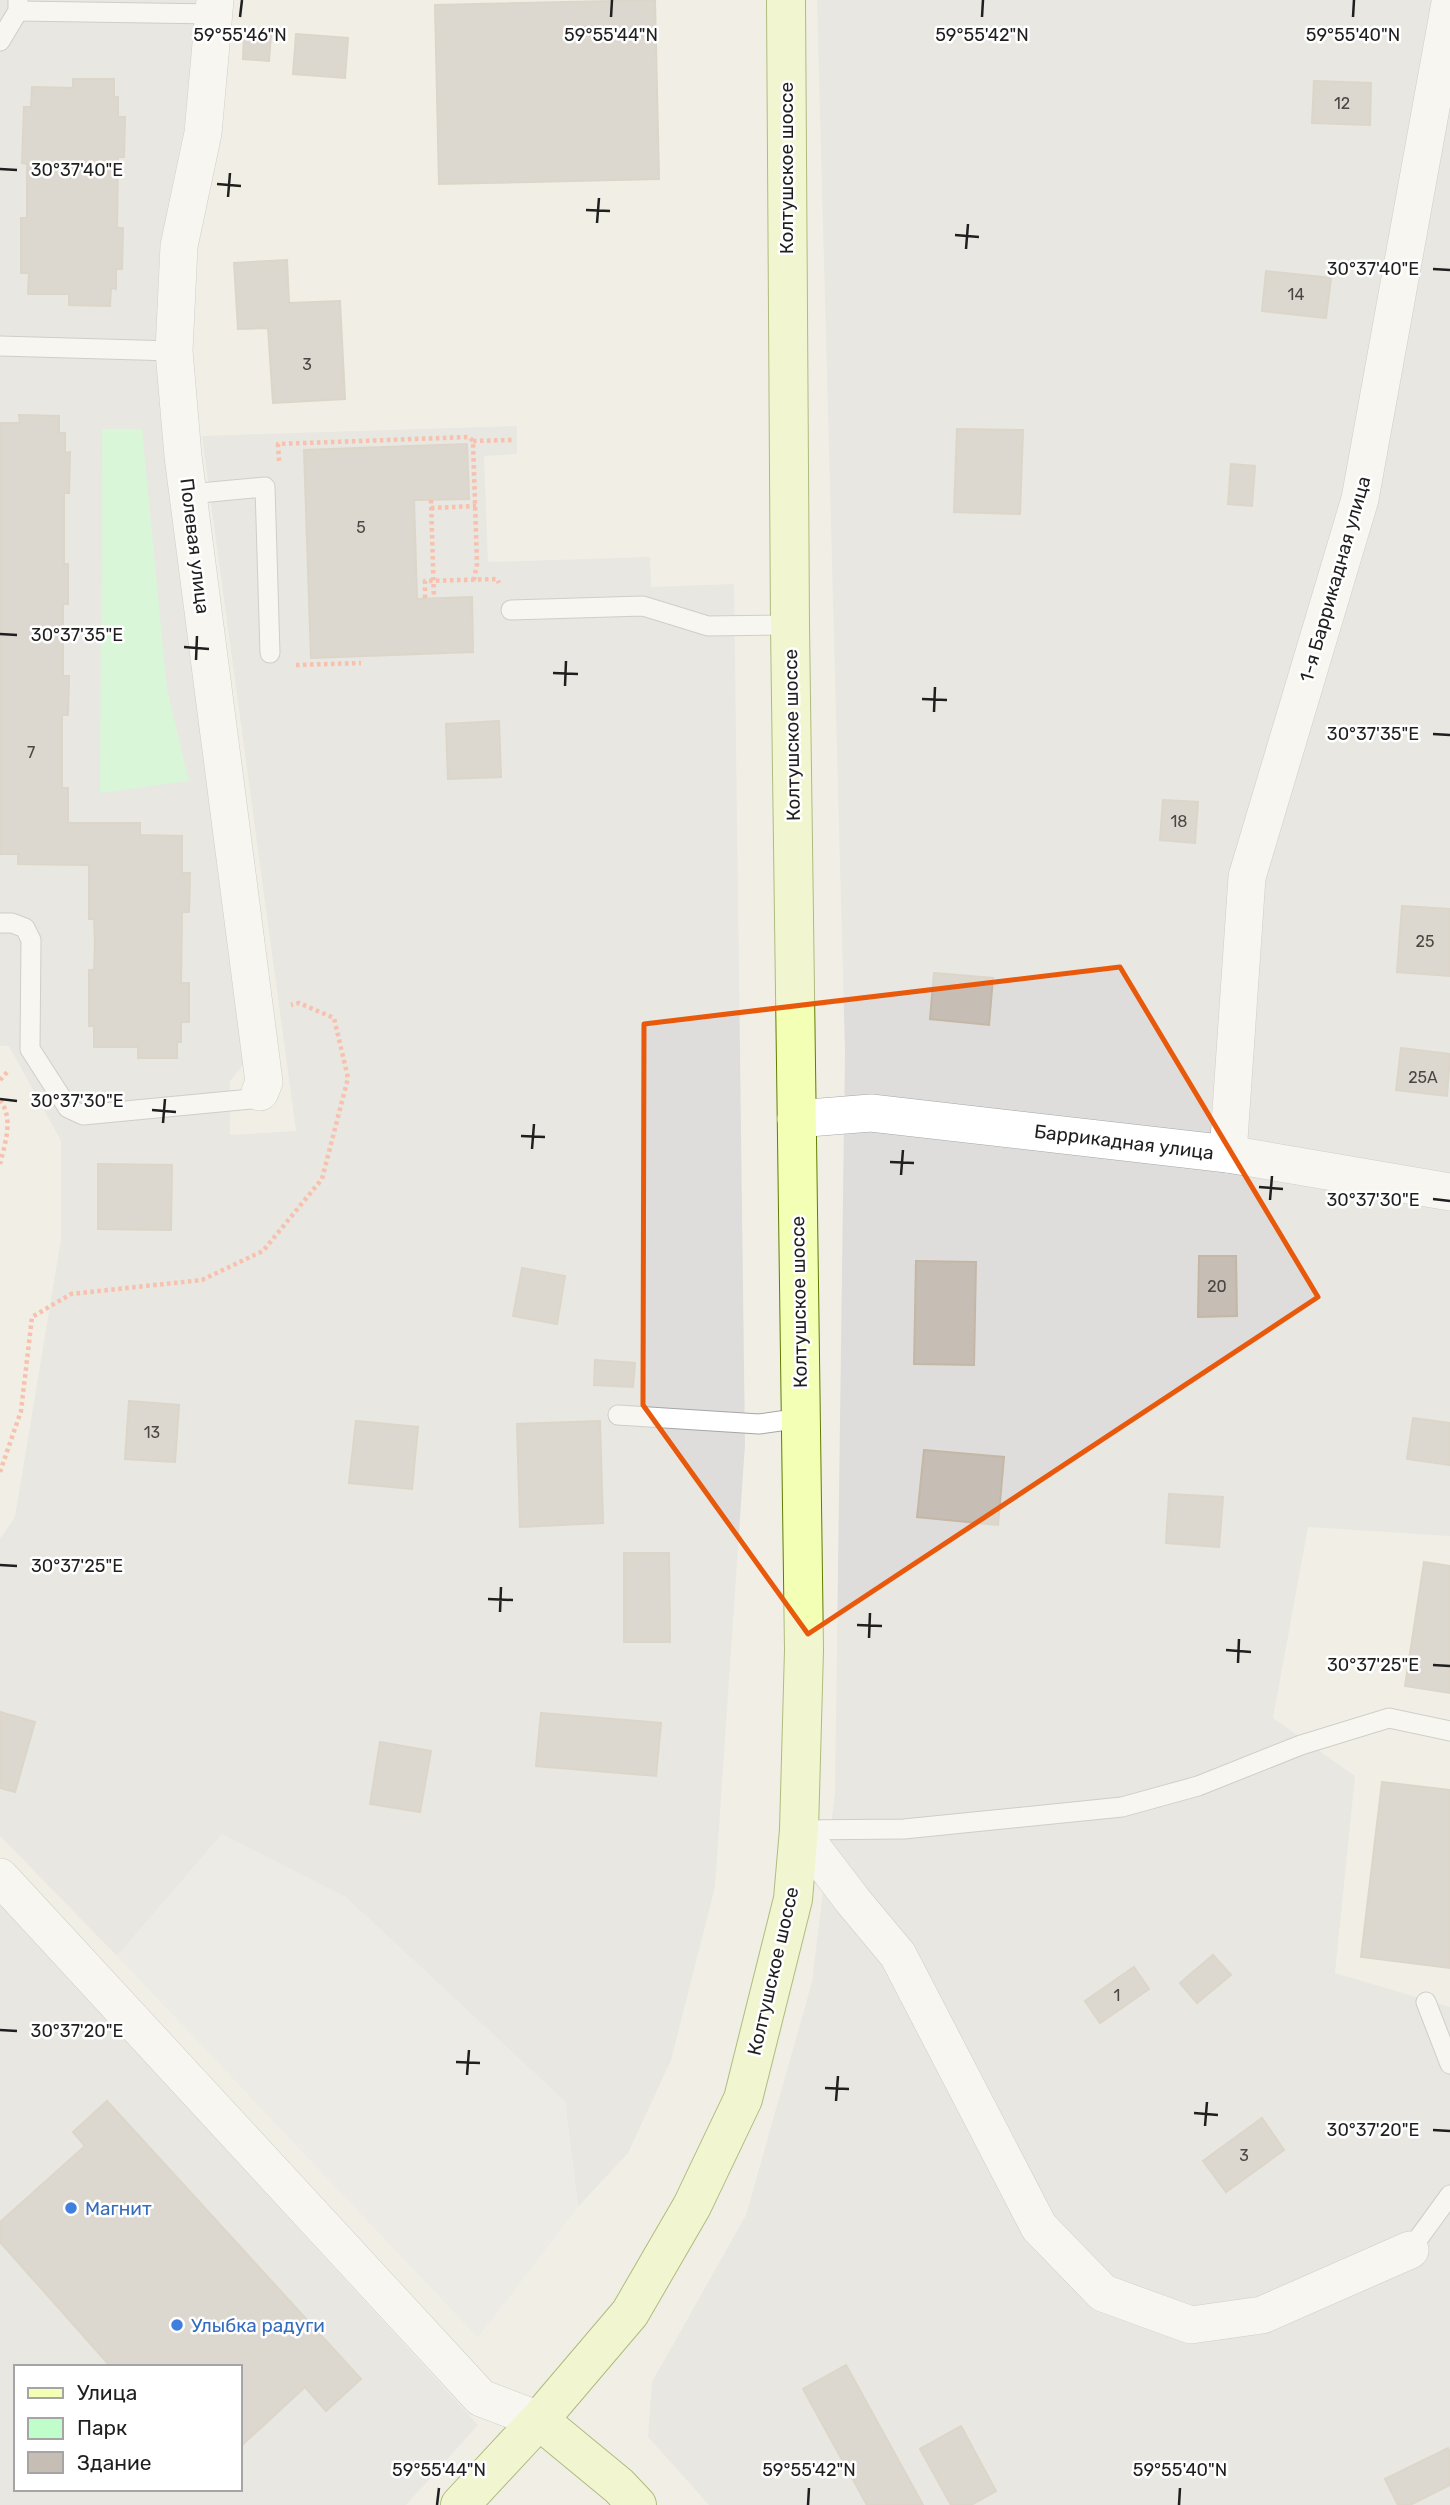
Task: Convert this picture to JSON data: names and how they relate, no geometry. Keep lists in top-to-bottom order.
{
  "streets": {
    "main road": ["Колтушское шоссе"],
    "street": ["Полевая улица", "1-я Баррикадная улица", "Баррикадная улица"]
  },
  "crossings": [
    ["Колтушское шоссе", "Баррикадная улица"],
    ["1-я Баррикадная улица", "Баррикадная улица"]
  ],
  "places": ["Магнит", "Улыбка радуги"],
  "house_numbers": [
    "12",
    "14",
    "3",
    "5",
    "7",
    "18",
    "25",
    "25А",
    "20",
    "13",
    "1",
    "3"
  ],
  "legend": ["Улица", "Парк", "Здание"],
  "coordinates": [
    "59°55'46\"N",
    "59°55'44\"N",
    "59°55'42\"N",
    "59°55'40\"N",
    "30°37'40\"E",
    "30°37'35\"E",
    "30°37'30\"E",
    "30°37'25\"E",
    "30°37'20\"E"
  ]
}
